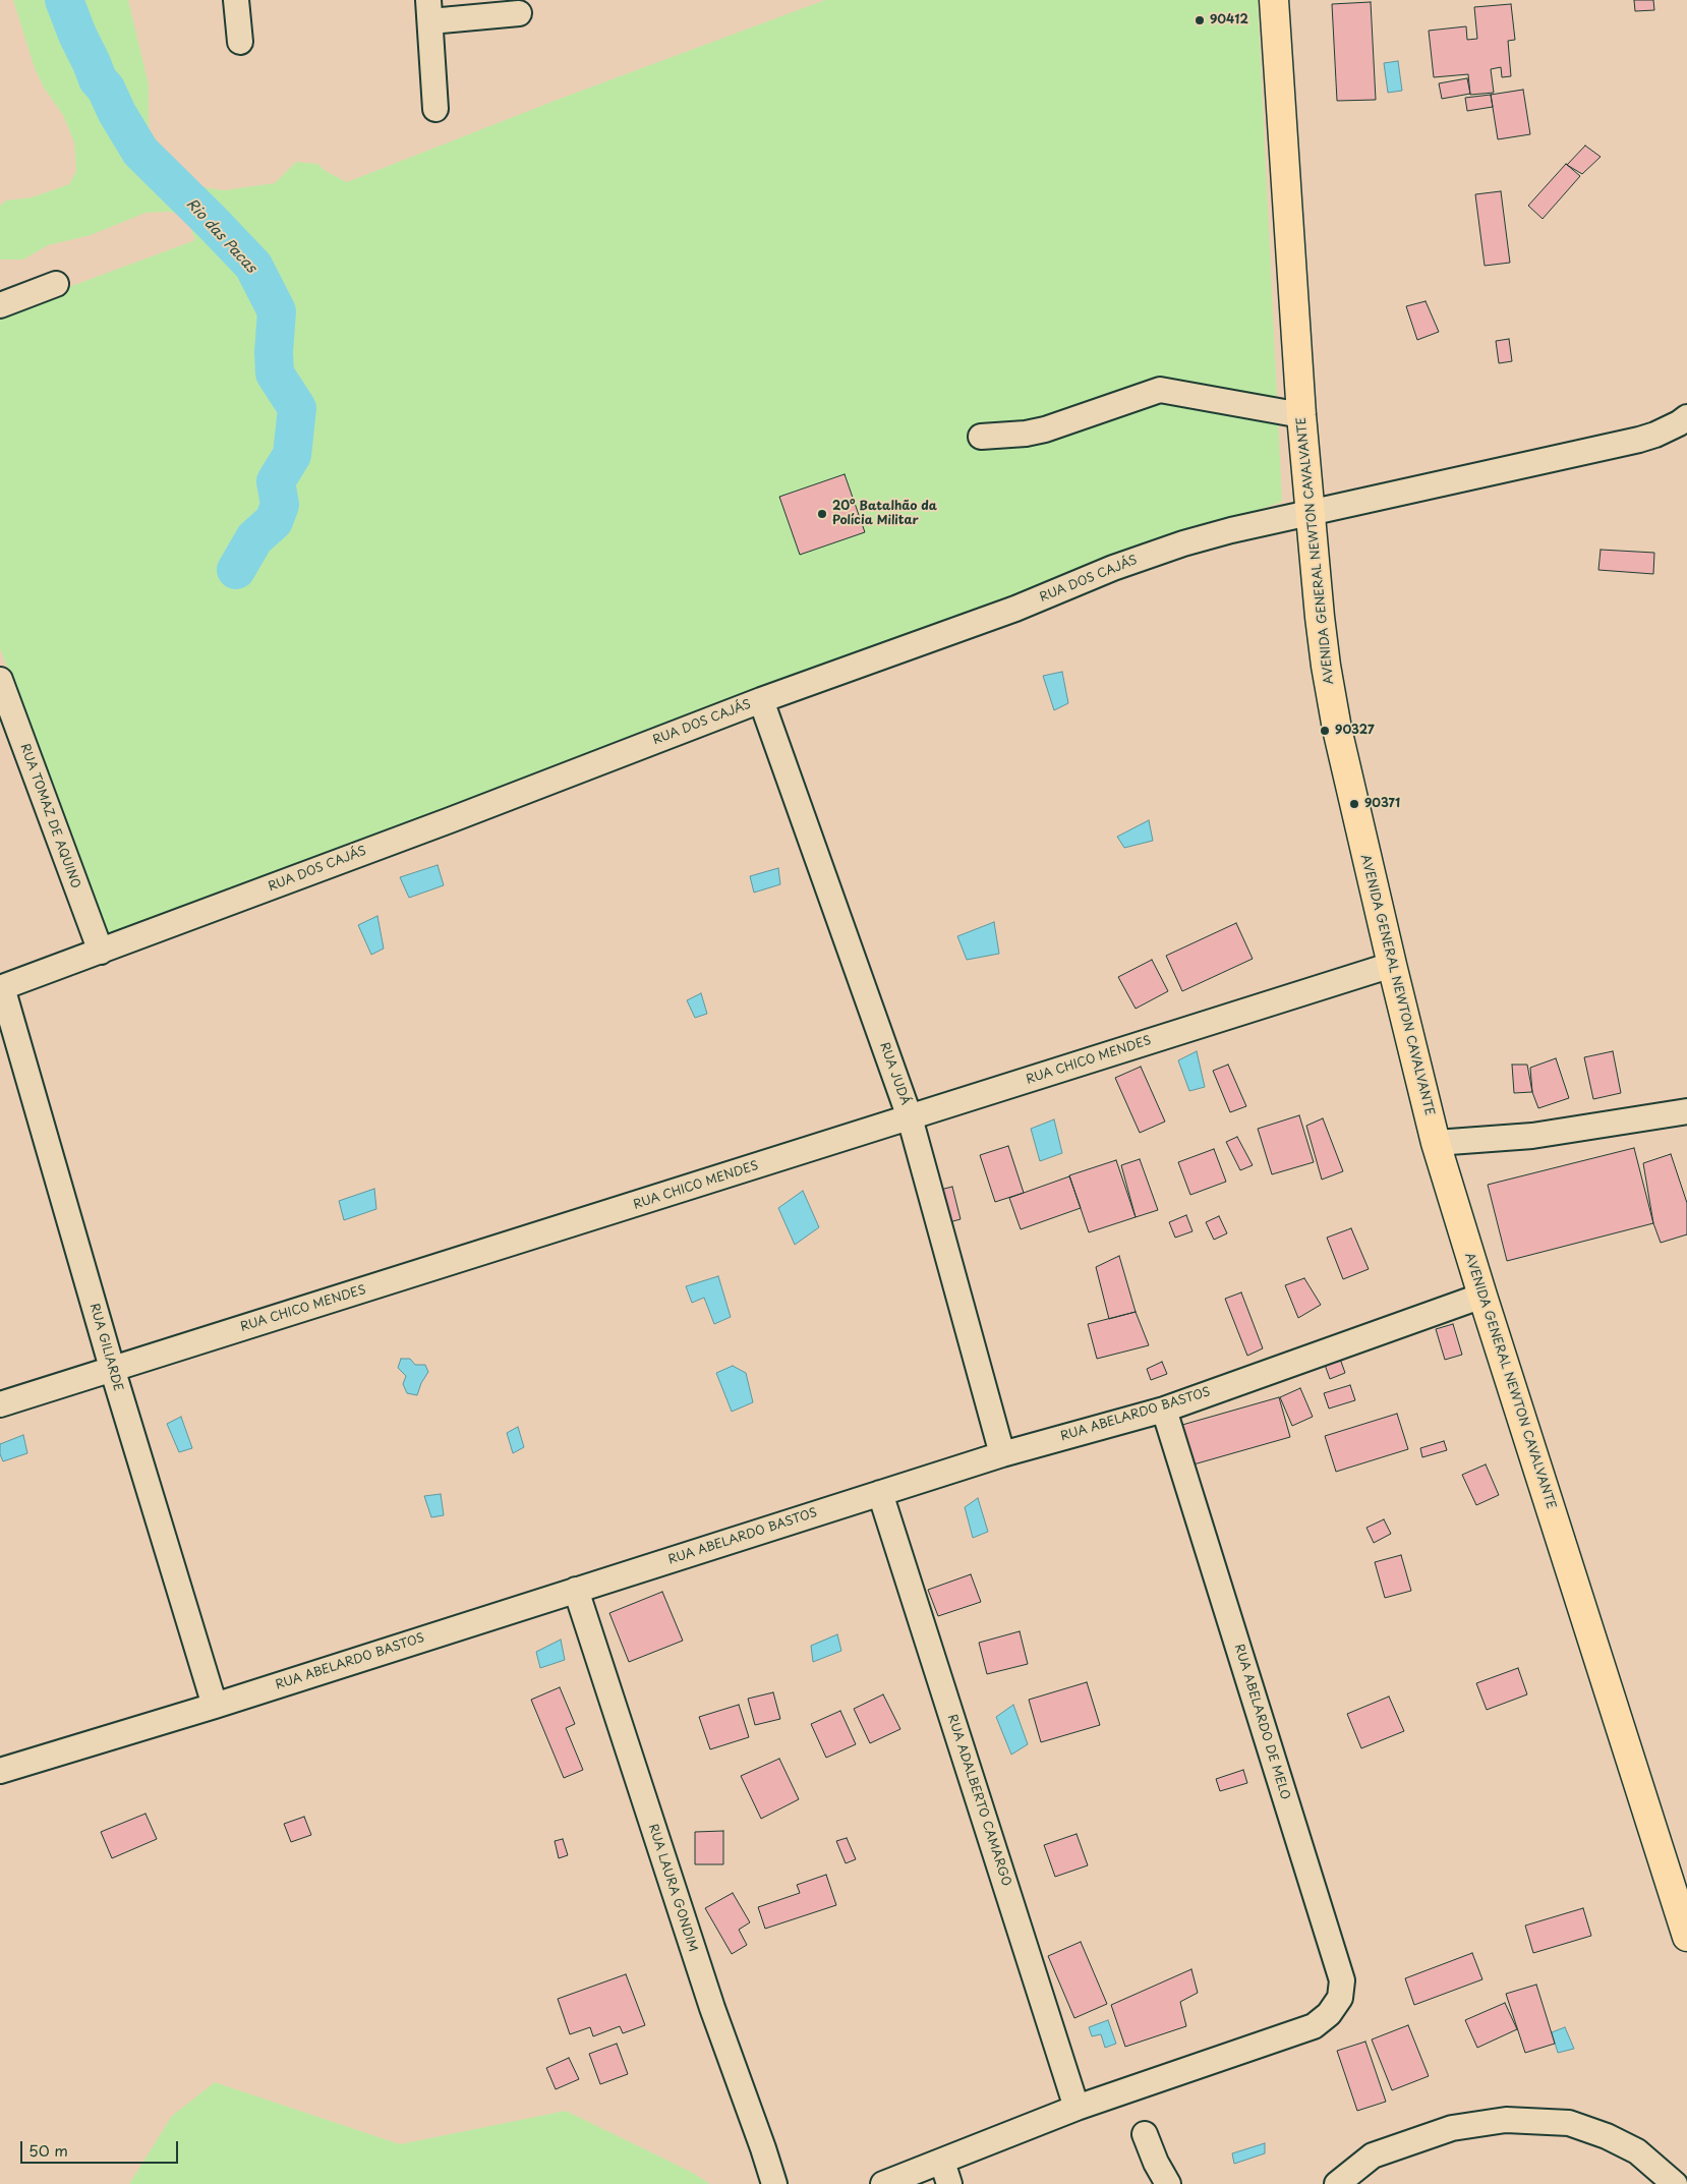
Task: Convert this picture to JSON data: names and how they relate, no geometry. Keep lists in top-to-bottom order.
{
  "streets": {
    "main road": ["AVENIDA GENERAL NEWTON CAVALVANTE"],
    "street": [
      "RUA DOS CAJÁS",
      "RUA TOMAZ DE AQUINO",
      "RUA CHICO MENDES",
      "RUA JUDÁ",
      "RUA GILIARDE",
      "RUA ABELARDO BASTOS",
      "RUA ABELARDO DE MELO",
      "RUA ADALBERTO CAMARGO",
      "RUA LAURA GONDIM"
    ]
  },
  "crossings": [
    ["AVENIDA GENERAL NEWTON CAVALVANTE", "RUA DOS CAJÁS"],
    ["AVENIDA GENERAL NEWTON CAVALVANTE", "RUA CHICO MENDES"],
    ["AVENIDA GENERAL NEWTON CAVALVANTE", "RUA ABELARDO BASTOS"],
    ["RUA DOS CAJÁS", "RUA TOMAZ DE AQUINO"],
    ["RUA DOS CAJÁS", "RUA JUDÁ"],
    ["RUA DOS CAJÁS", "RUA GILIARDE"],
    ["RUA CHICO MENDES", "RUA JUDÁ"],
    ["RUA CHICO MENDES", "RUA GILIARDE"],
    ["RUA JUDÁ", "RUA ABELARDO BASTOS"],
    ["RUA GILIARDE", "RUA ABELARDO BASTOS"],
    ["RUA ABELARDO BASTOS", "RUA ABELARDO DE MELO"],
    ["RUA ABELARDO BASTOS", "RUA ADALBERTO CAMARGO"],
    ["RUA ABELARDO BASTOS", "RUA LAURA GONDIM"],
    ["RUA ABELARDO DE MELO", "RUA ADALBERTO CAMARGO"]
  ],
  "water": ["Rio das Pacas"],
  "places": [
    "90412",
    "20º Batalhão da Polícia Militar",
    "90327",
    "90371"
  ],
  "scale_bar": "50 m"
}
